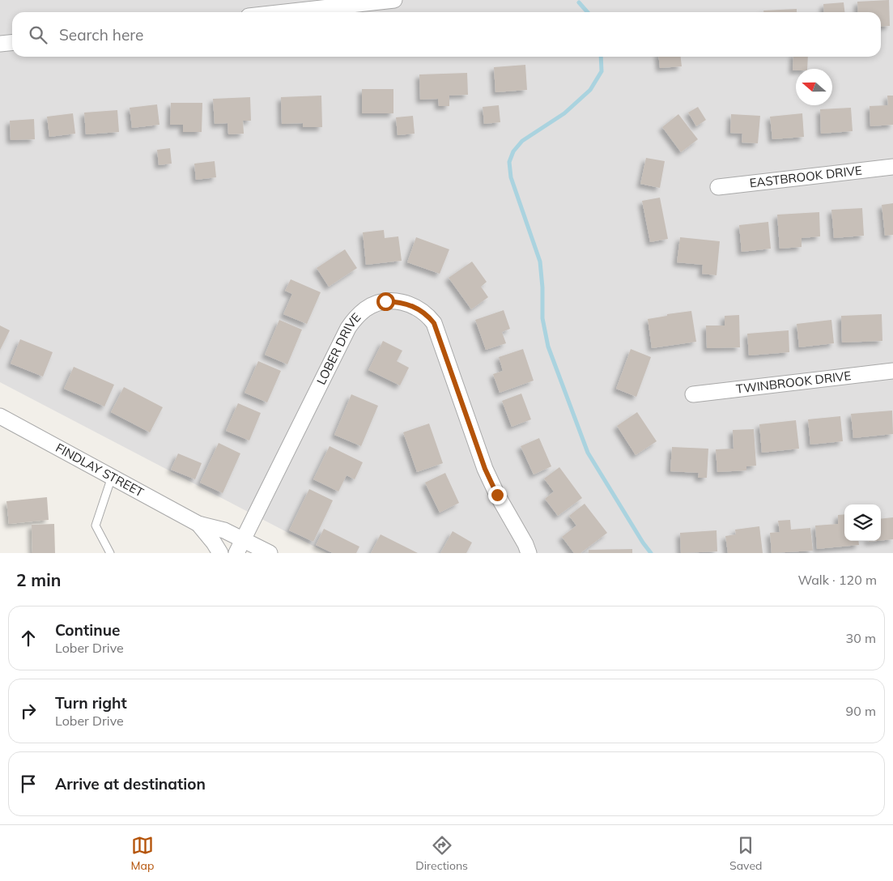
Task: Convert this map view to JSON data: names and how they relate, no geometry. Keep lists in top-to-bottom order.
{
  "streets": {
    "street": [
      "EASTBROOK DRIVE",
      "LOBER DRIVE",
      "TWINBROOK DRIVE",
      "FINDLAY STREET"
    ]
  },
  "crossings": [
    ["LOBER DRIVE", "FINDLAY STREET"]
  ],
  "north": "left",
  "page": {
    "search": "Search here",
    "heading": ["2 min", "Walk · 120 m"],
    "list": [
      ["Continue", "Lober Drive", "30 m"],
      ["Turn right", "Lober Drive", "90 m"],
      "Arrive at destination"
    ],
    "nav": ["Map", "Directions", "Saved"]
  }
}
